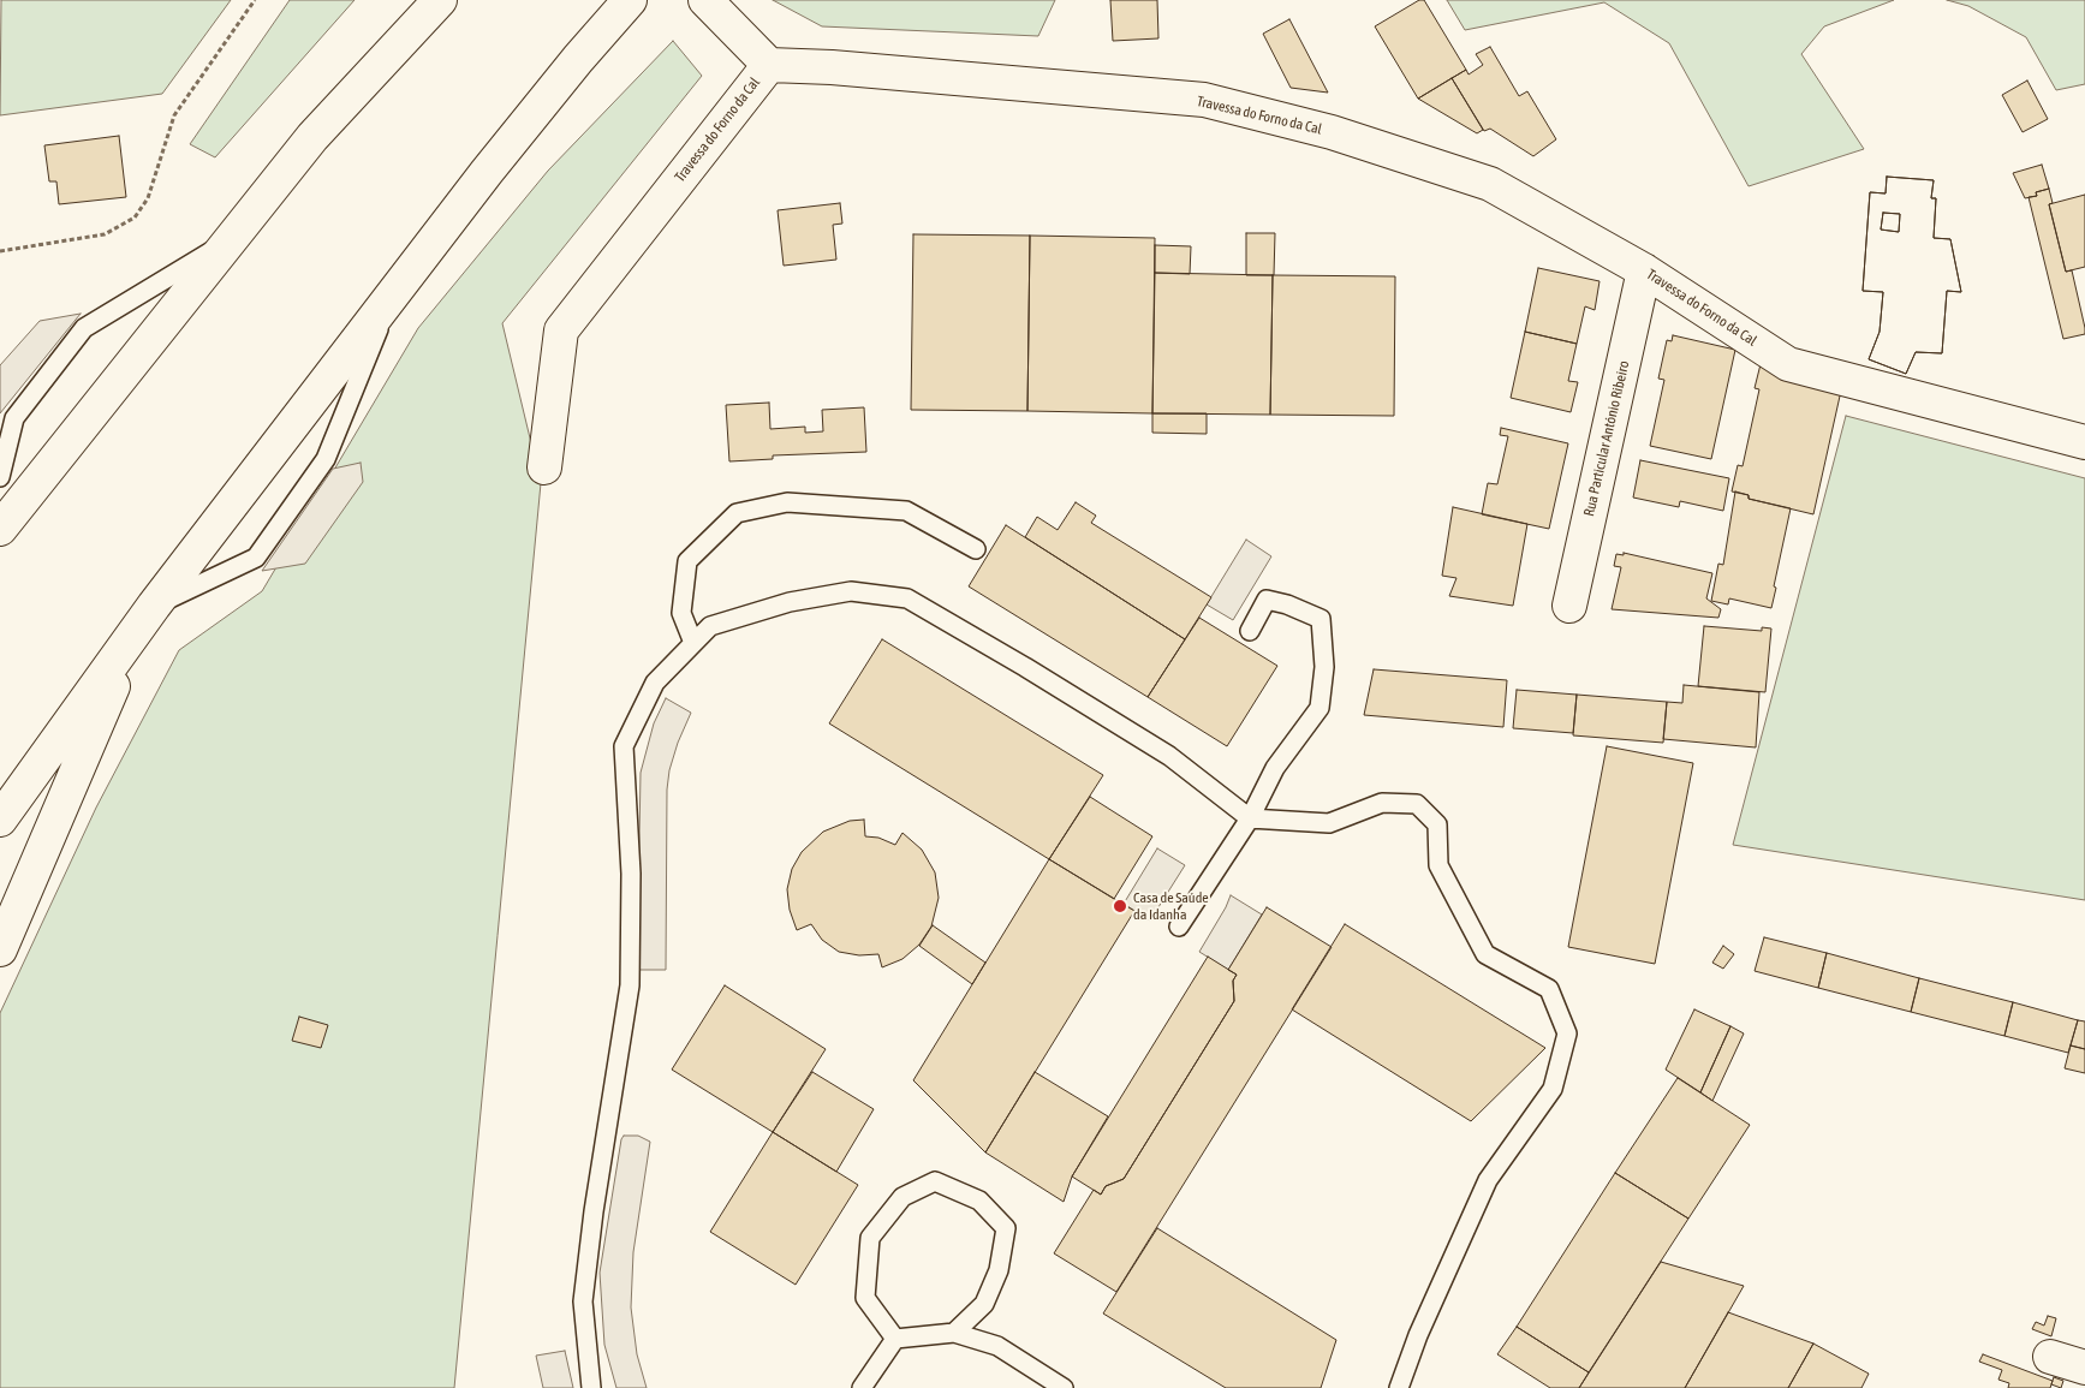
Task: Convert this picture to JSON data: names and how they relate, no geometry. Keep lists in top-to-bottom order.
{
  "streets": {
    "main road": ["Travessa do Forno da Cal", "Rua Particular António Ribeiro"]
  },
  "crossings": [
    ["Travessa do Forno da Cal", "Rua Particular António Ribeiro"]
  ],
  "places": ["Casa de Saúde da Idanha"]
}
